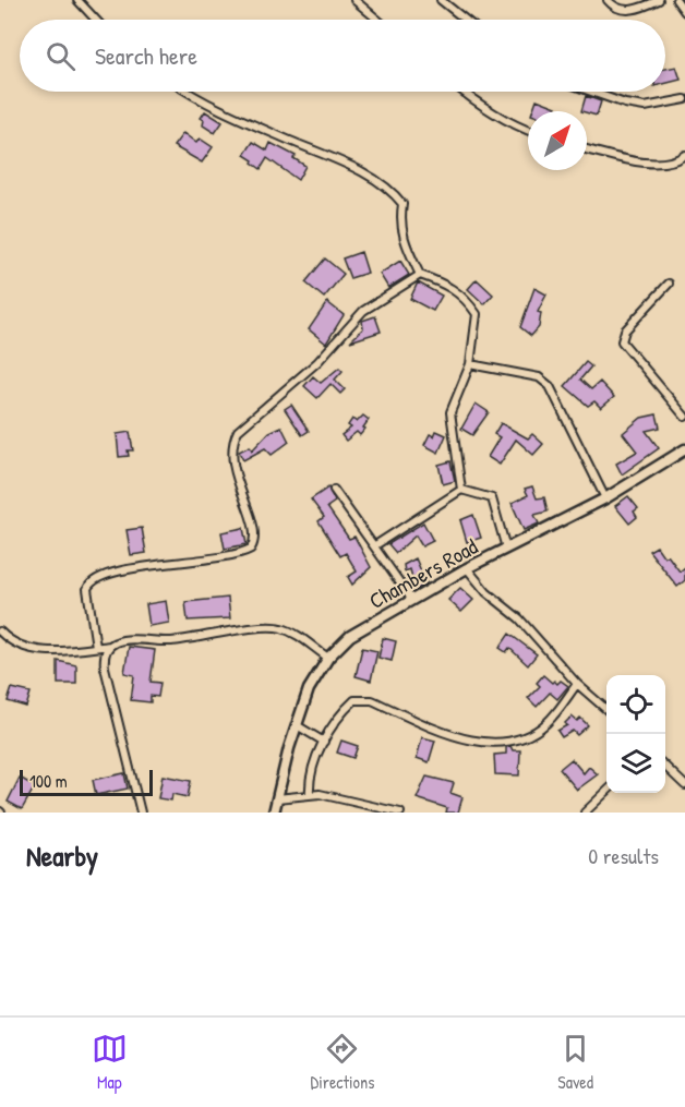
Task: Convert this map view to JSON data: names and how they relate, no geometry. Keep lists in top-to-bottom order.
{
  "streets": {
    "street": ["Chambers Road"]
  },
  "scale_bar": "100 m",
  "north": "top right",
  "page": {
    "search": "Search here",
    "scale": "100 m",
    "heading": ["Nearby", "0 results"],
    "nav": ["Map", "Directions", "Saved"]
  }
}
